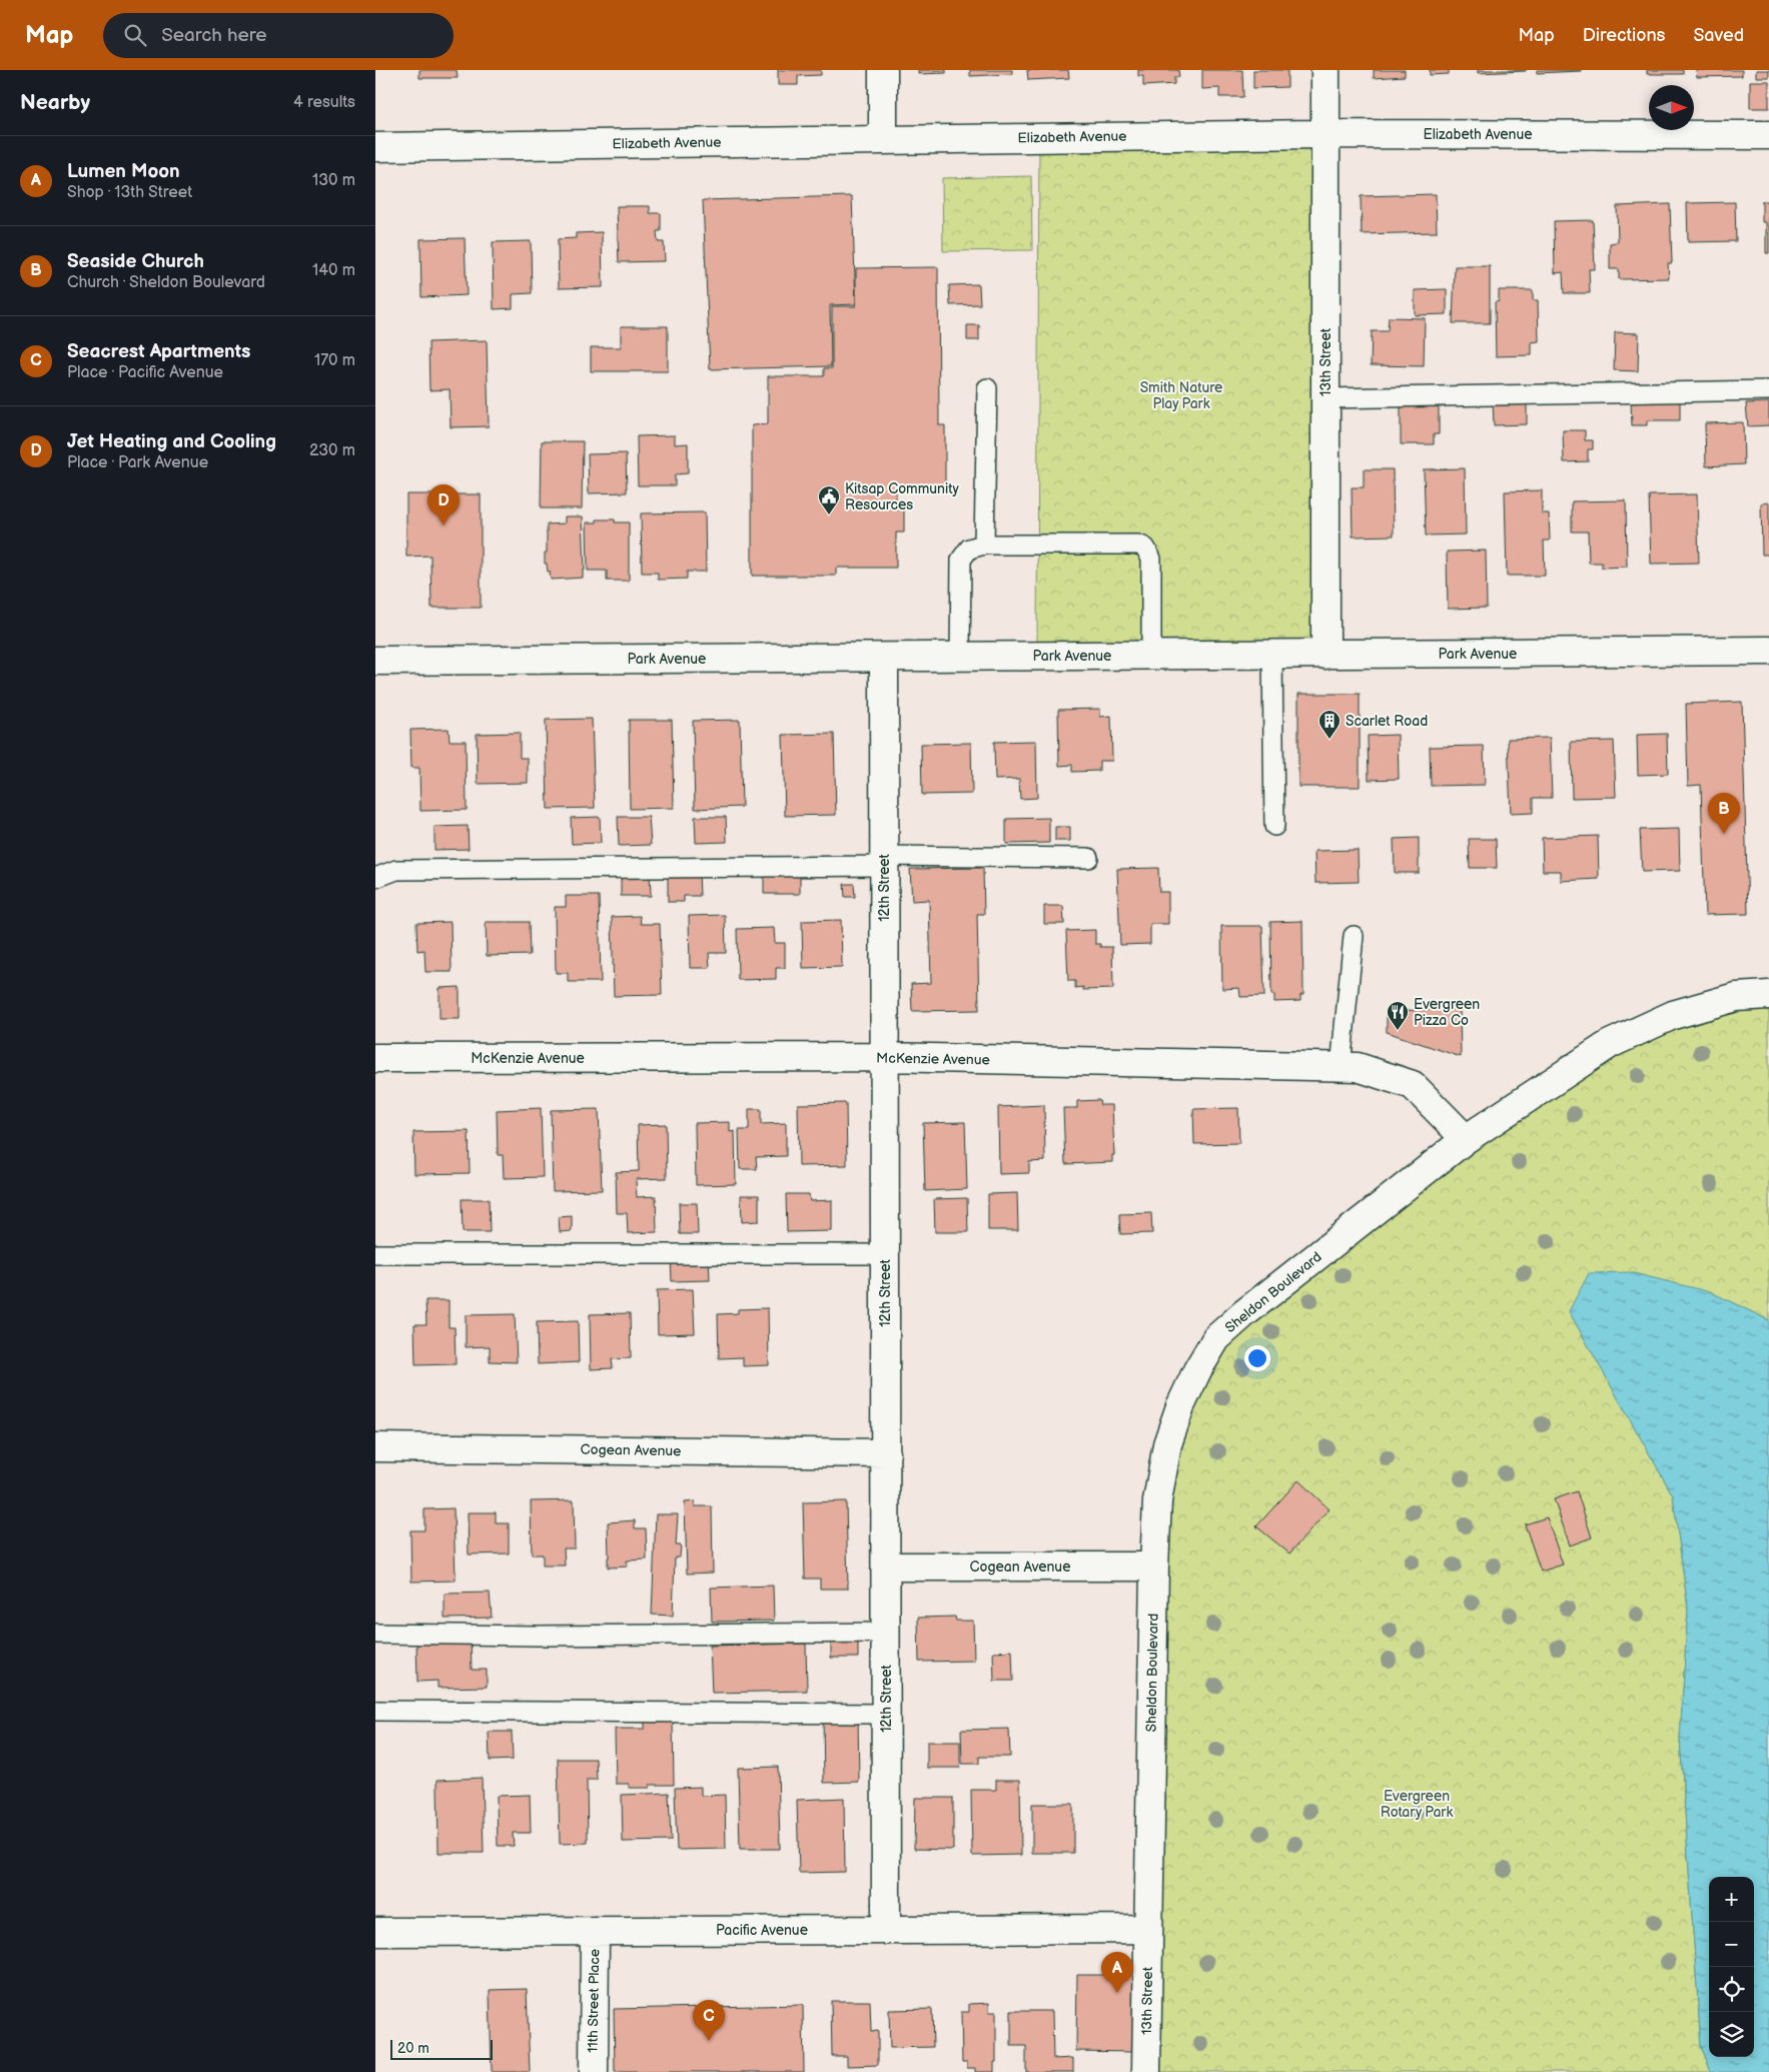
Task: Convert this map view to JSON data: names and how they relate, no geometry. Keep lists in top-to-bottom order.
{
  "streets": {
    "street": [
      "Elizabeth Avenue",
      "13th Street",
      "Park Avenue",
      "12th Street",
      "McKenzie Avenue",
      "Sheldon Boulevard",
      "Cogean Avenue",
      "Pacific Avenue",
      "11th Street Place"
    ]
  },
  "crossings": [
    ["Elizabeth Avenue", "13th Street"],
    ["13th Street", "Park Avenue"],
    ["13th Street", "Sheldon Boulevard"],
    ["13th Street", "Pacific Avenue"],
    ["Park Avenue", "12th Street"],
    ["12th Street", "McKenzie Avenue"],
    ["12th Street", "Cogean Avenue"],
    ["12th Street", "Pacific Avenue"],
    ["McKenzie Avenue", "Sheldon Boulevard"],
    ["Sheldon Boulevard", "Cogean Avenue"],
    ["Sheldon Boulevard", "Pacific Avenue"],
    ["Pacific Avenue", "11th Street Place"]
  ],
  "parks": ["Smith Nature Play Park", "Evergreen Rotary Park"],
  "places": {
    "public building": ["Kitsap Community Resources"],
    "building": ["Scarlet Road"],
    "restaurant": ["Evergreen Pizza Co"]
  },
  "scale_bar": "20 m",
  "north": "right",
  "page": {
    "header": "Map",
    "search": "Search here",
    "nav": ["Map", "Directions", "Saved"],
    "heading": ["Nearby", "4 results"],
    "list": [
      {
        "mark": "A",
        "name": "Lumen Moon",
        "note": "Shop · 13th Street",
        "value": "130 m"
      },
      {
        "mark": "B",
        "name": "Seaside Church",
        "note": "Church · Sheldon Boulevard",
        "value": "140 m"
      },
      {
        "mark": "C",
        "name": "Seacrest Apartments",
        "note": "Place · Pacific Avenue",
        "value": "170 m"
      },
      {
        "mark": "D",
        "name": "Jet Heating and Cooling",
        "note": "Place · Park Avenue",
        "value": "230 m"
      }
    ],
    "pins": [
      "D",
      "B",
      "A",
      "C"
    ],
    "map_buttons": ["+", "−"],
    "scale": "20 m"
  }
}
